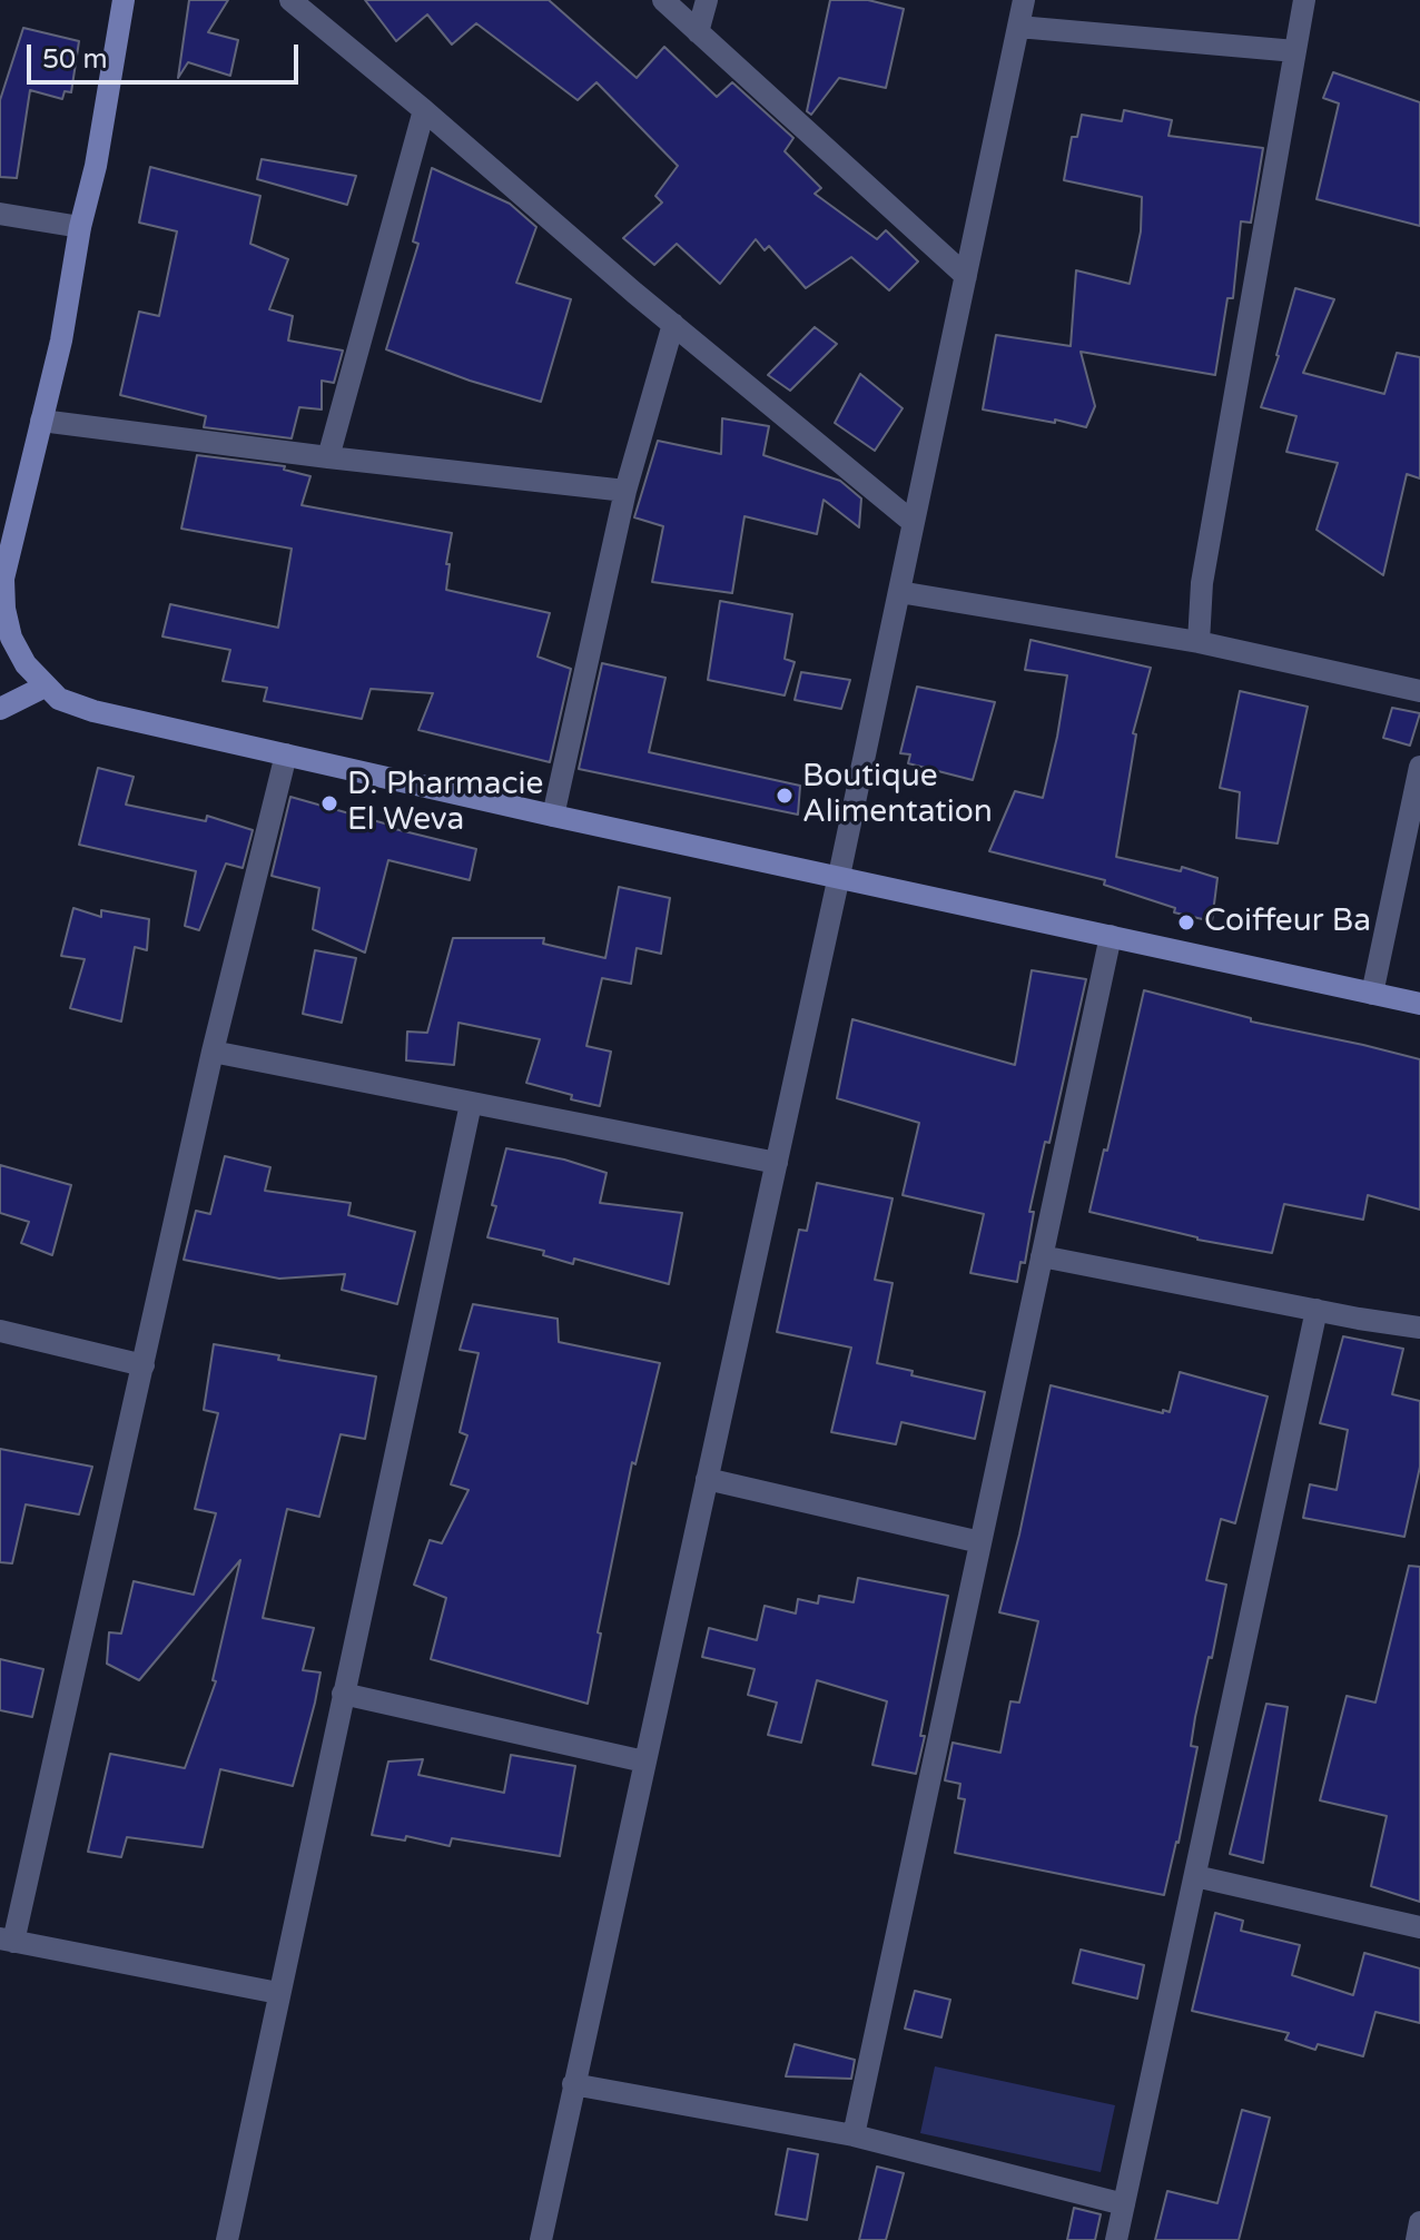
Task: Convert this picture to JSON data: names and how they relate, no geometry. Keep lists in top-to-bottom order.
{
  "places": ["Boutique Alimentation", "D. Pharmacie El Weva", "Coiffeur Ba"],
  "scale_bar": "50 m"
}
